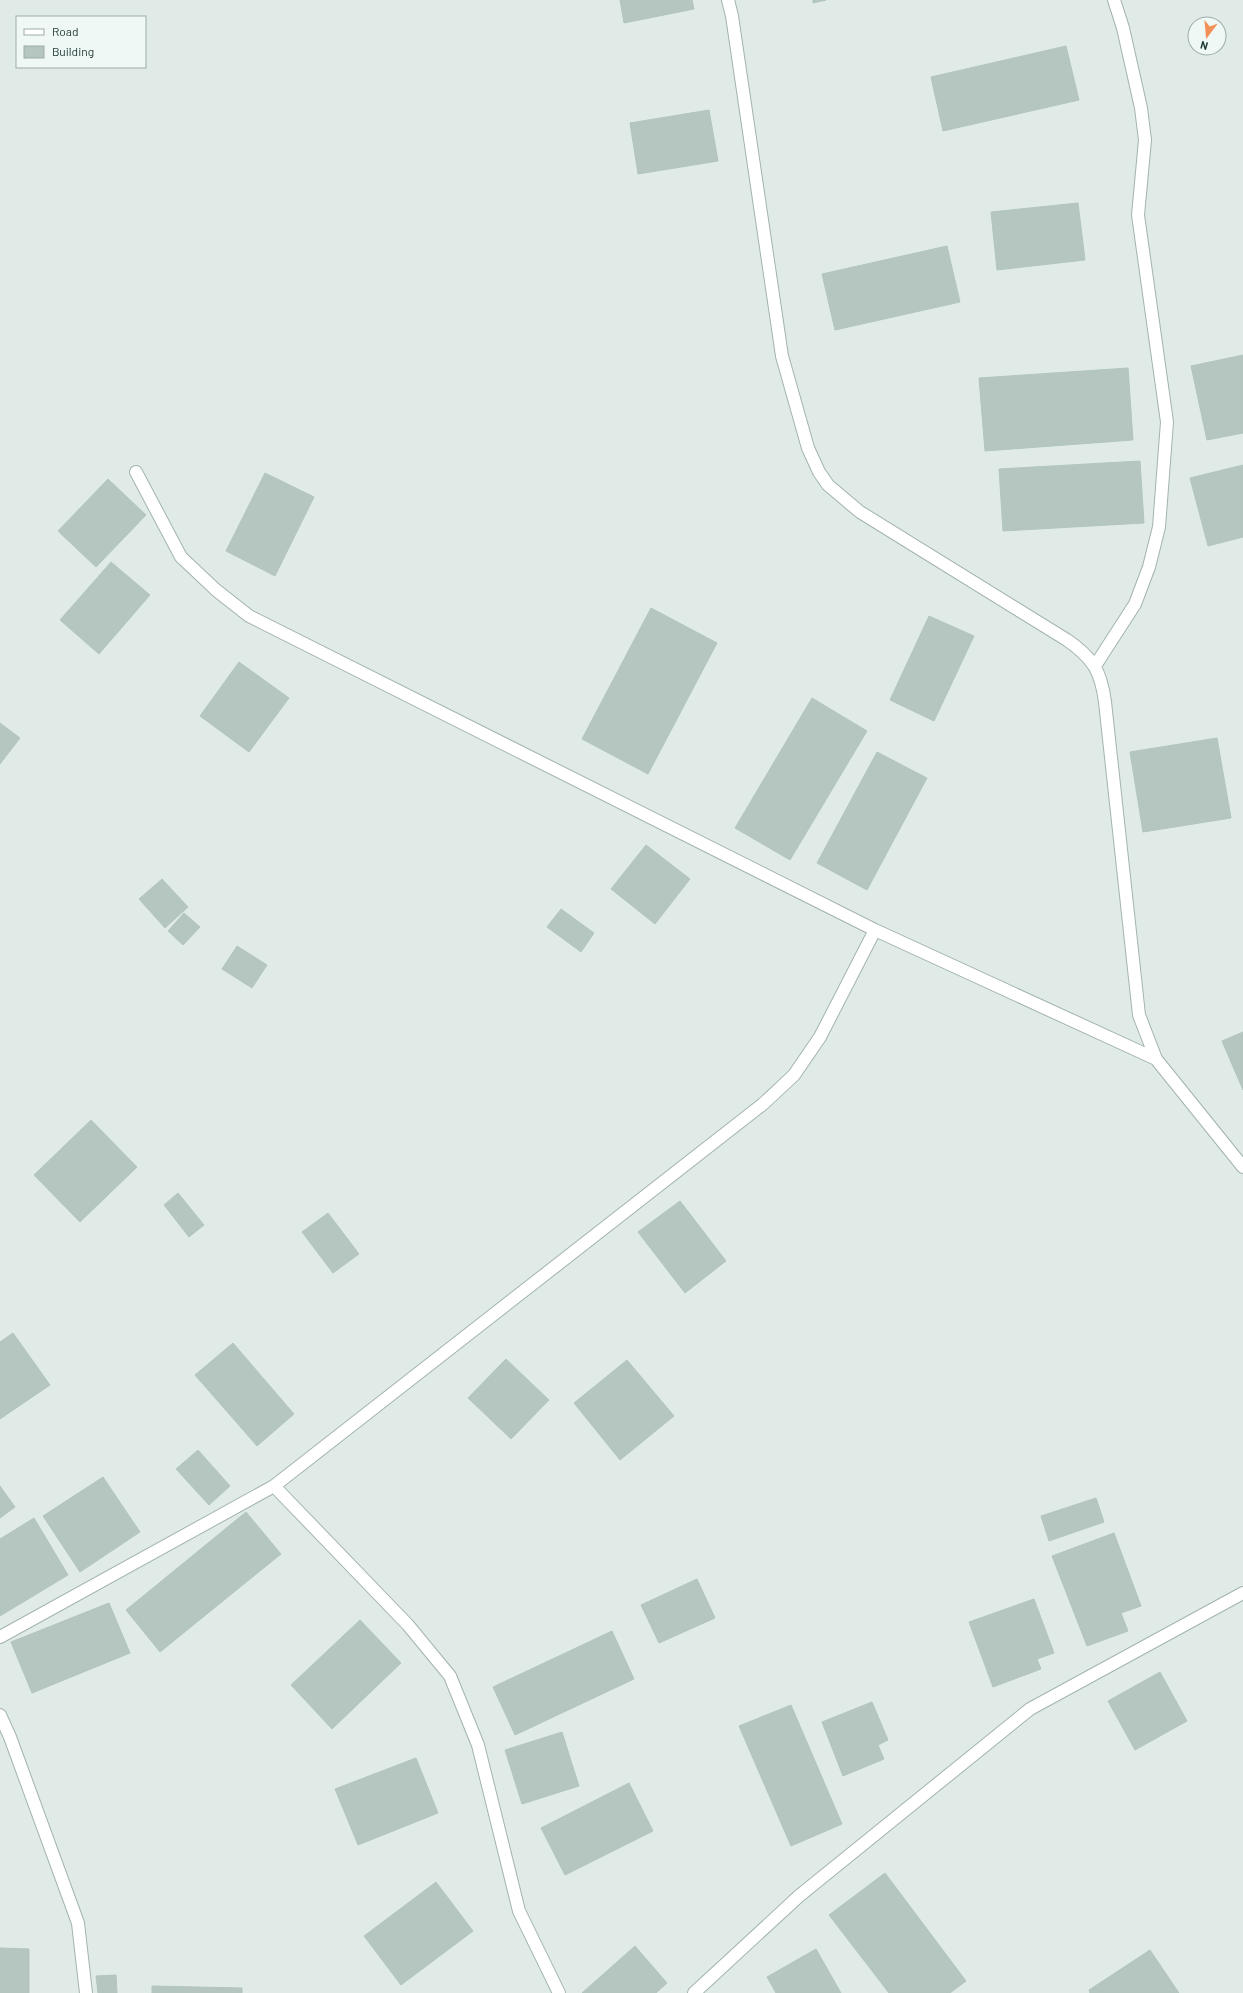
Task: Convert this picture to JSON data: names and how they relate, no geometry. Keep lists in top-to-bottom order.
{
  "legend": ["Road", "Building"],
  "north": "bottom"
}
